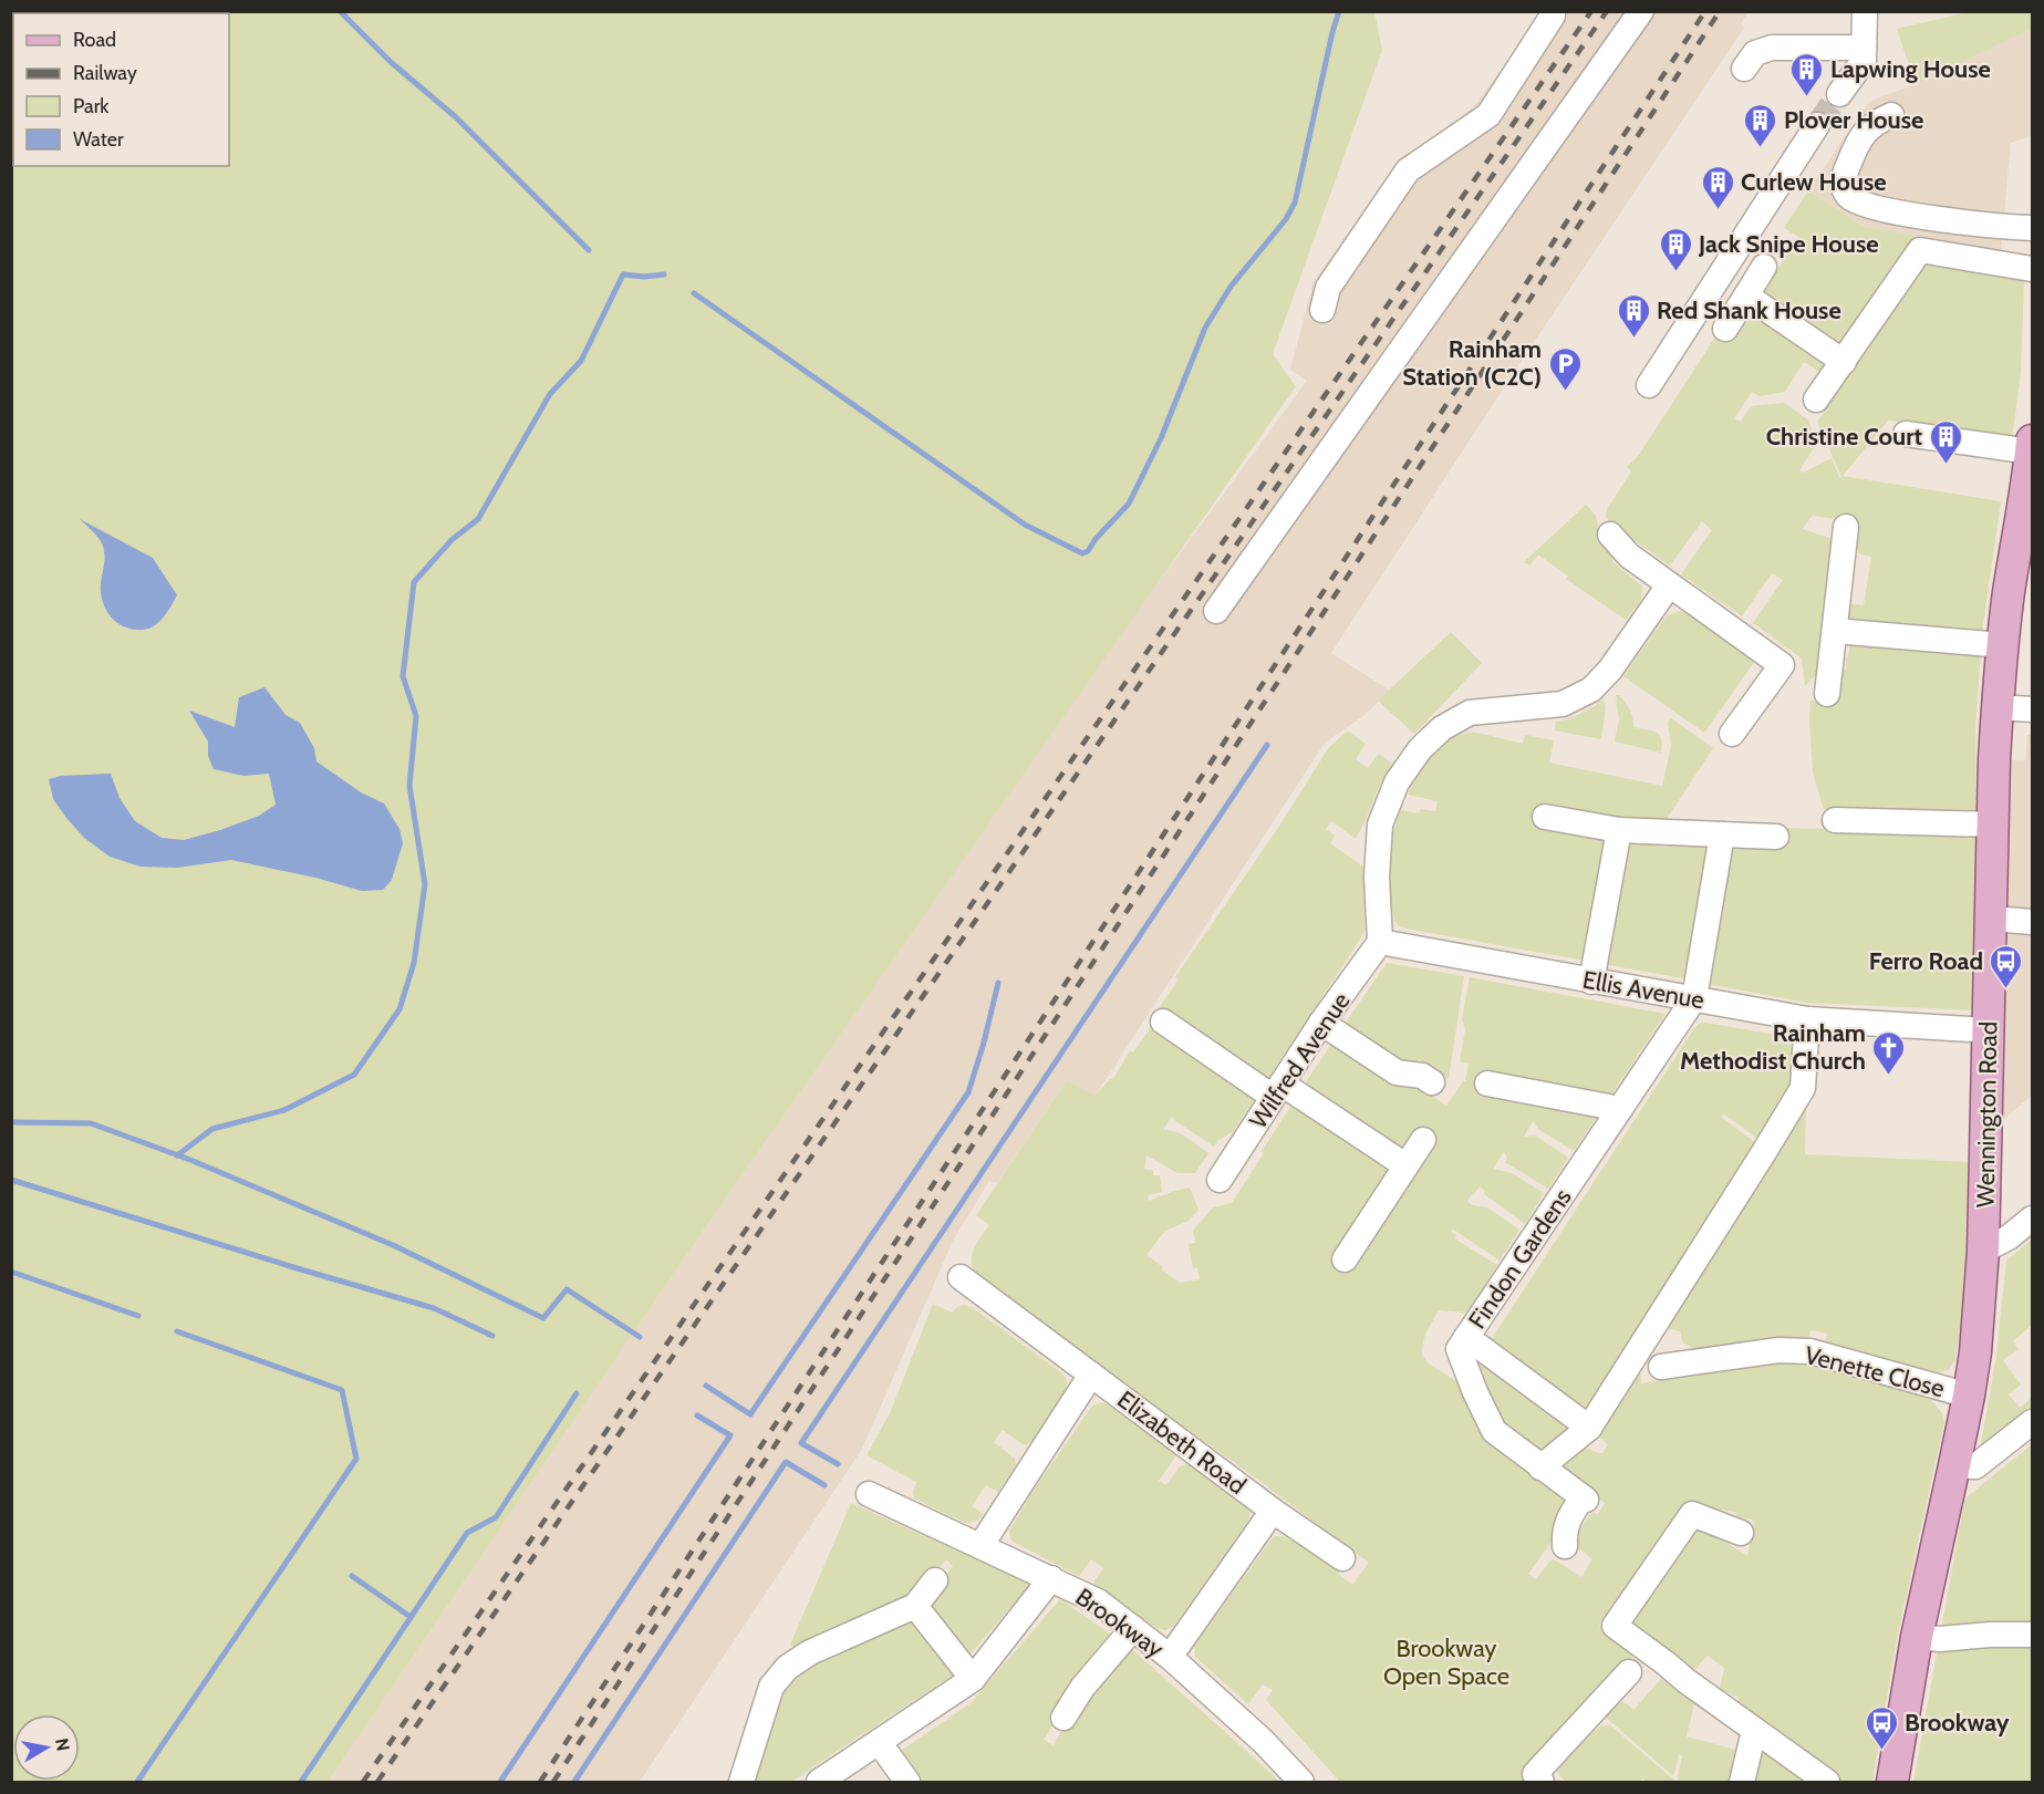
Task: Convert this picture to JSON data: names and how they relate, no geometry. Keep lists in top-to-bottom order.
{
  "streets": {
    "main road": ["Wennington Road"],
    "street": [
      "Ellis Avenue",
      "Wilfred Avenue",
      "Findon Gardens",
      "Venette Close",
      "Elizabeth Road",
      "Brookway"
    ]
  },
  "crossings": [
    ["Ellis Avenue", "Wilfred Avenue"],
    ["Ellis Avenue", "Wennington Road"],
    ["Ellis Avenue", "Findon Gardens"],
    ["Wennington Road", "Venette Close"],
    ["Elizabeth Road", "Brookway"]
  ],
  "parks": ["Brookway Open Space"],
  "places": {
    "building": [
      "Lapwing House",
      "Plover House",
      "Curlew House",
      "Jack Snipe House",
      "Red Shank House",
      "Christine Court"
    ],
    "parking": ["Rainham Station (C2C)"],
    "bus stop": ["Ferro Road", "Brookway"],
    "church": ["Rainham Methodist Church"]
  },
  "legend": [
    "Road",
    "Railway",
    "Park",
    "Water"
  ],
  "north": "right"
}
